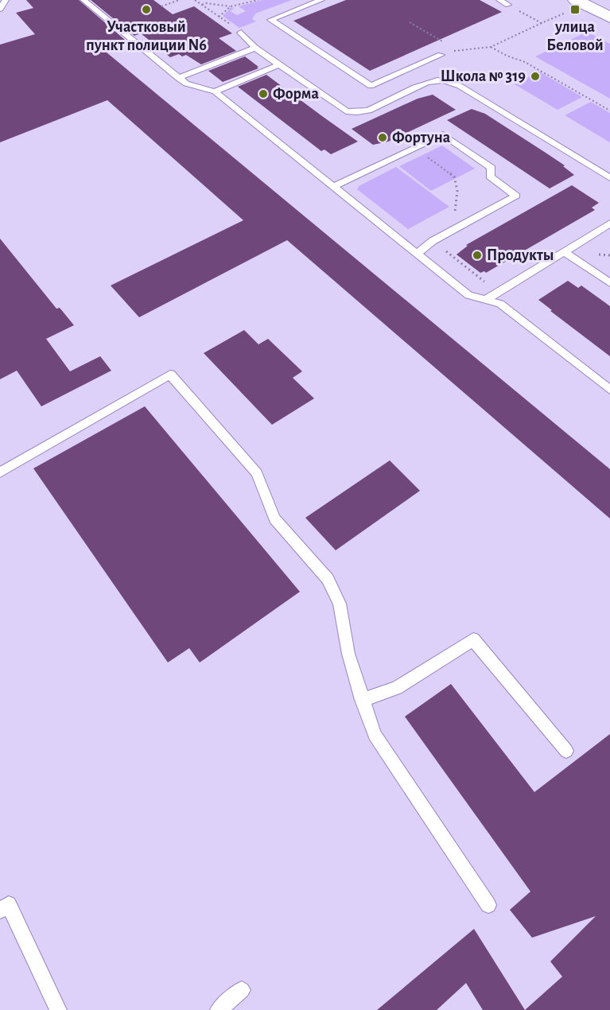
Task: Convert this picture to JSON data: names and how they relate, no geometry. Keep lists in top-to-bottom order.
{
  "places": {
    "other": [
      "Участковый пункт полиции N6",
      "Школа № 319",
      "Форма",
      "Фортуна",
      "Продукты"
    ],
    "transit": ["улица Беловой"]
  }
}
